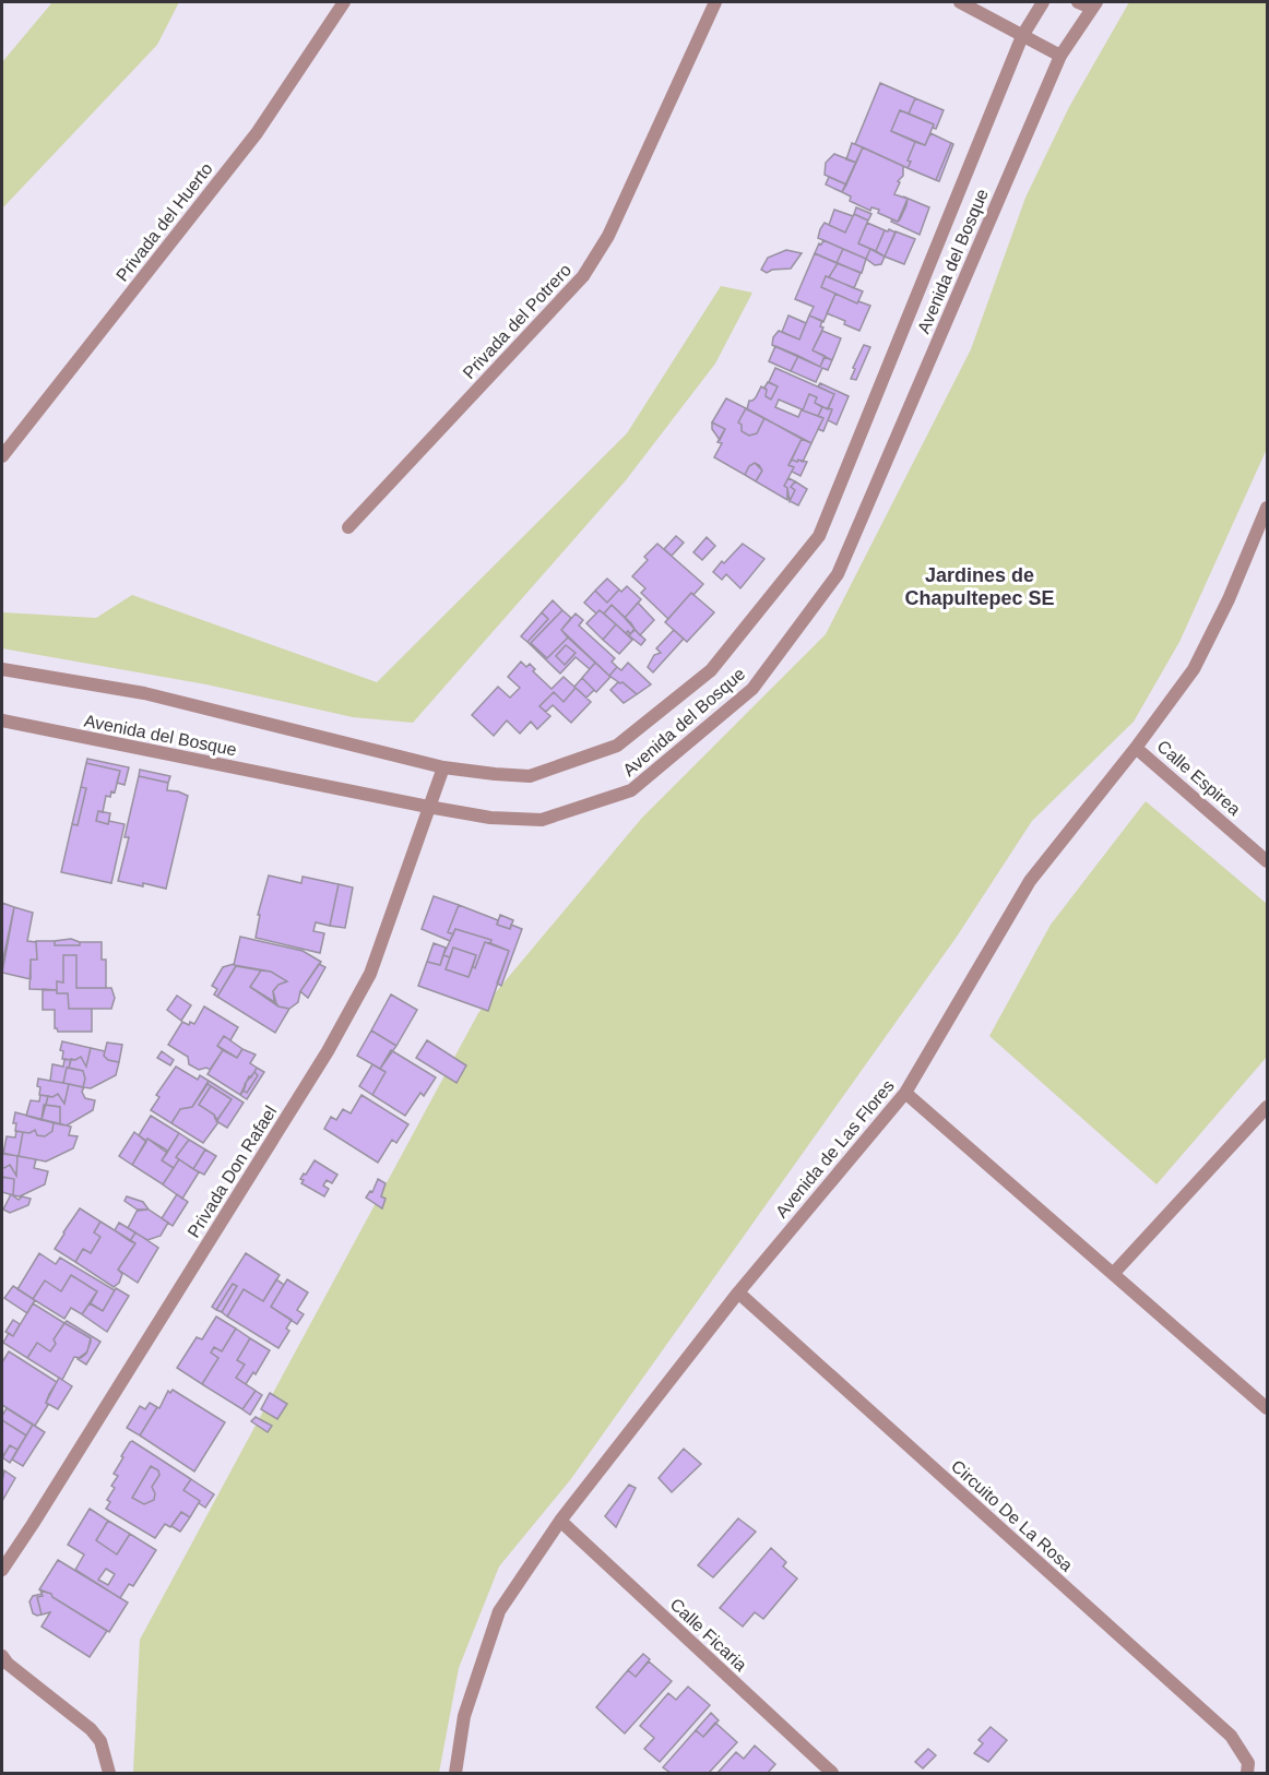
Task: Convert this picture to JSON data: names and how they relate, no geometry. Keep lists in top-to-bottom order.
{
  "streets": {
    "street": [
      "Privada del Huerto",
      "Avenida del Bosque",
      "Privada del Potrero",
      "Calle Espirea",
      "Avenida de Las Flores",
      "Privada Don Rafael",
      "Circuito De La Rosa",
      "Calle Ficaria"
    ]
  },
  "crossings": [
    ["Avenida del Bosque", "Privada Don Rafael"],
    ["Calle Espirea", "Avenida de Las Flores"],
    ["Avenida de Las Flores", "Circuito De La Rosa"],
    ["Avenida de Las Flores", "Calle Ficaria"]
  ],
  "districts": ["Jardines de Chapultepec SE"]
}
